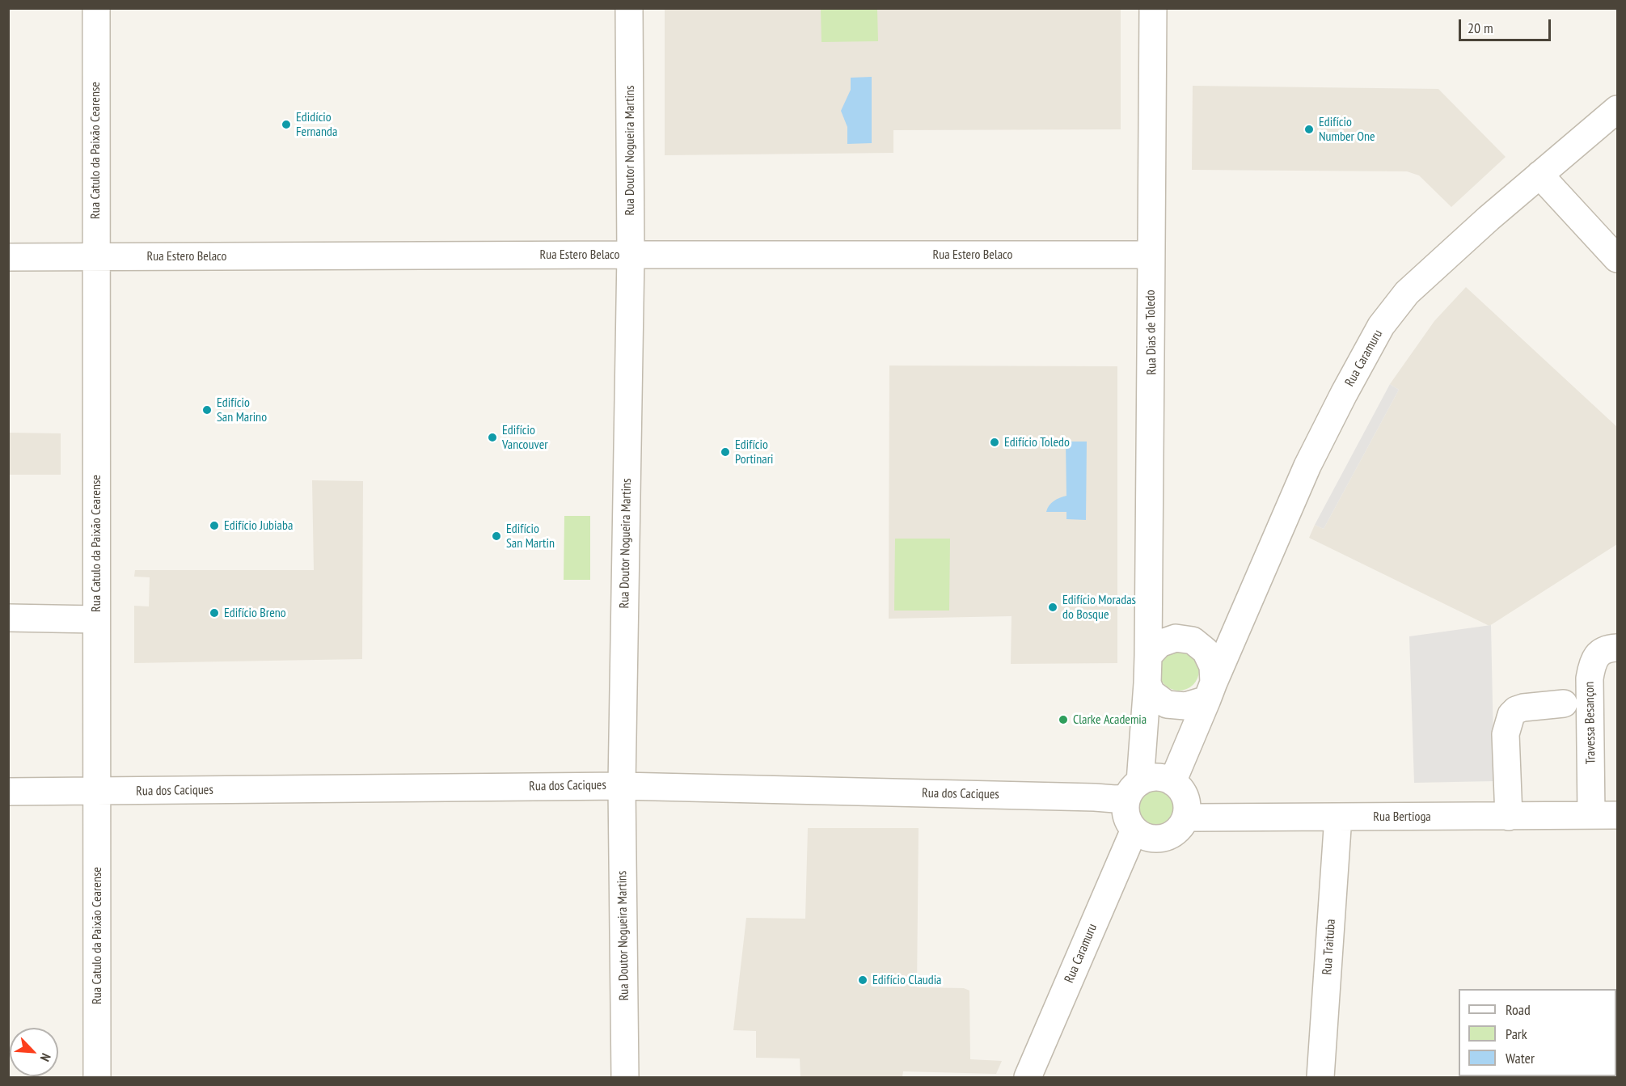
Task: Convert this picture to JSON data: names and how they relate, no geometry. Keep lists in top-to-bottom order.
{
  "streets": {
    "street": [
      "Rua Catulo da Paixão Cearense",
      "Rua Doutor Nogueira Martins",
      "Rua Estero Belaco",
      "Rua Dias de Toledo",
      "Rua Caramuru",
      "Travessa Besançon",
      "Rua dos Caciques",
      "Rua Bertioga",
      "Rua Traituba"
    ]
  },
  "crossings": [
    ["Rua Catulo da Paixão Cearense", "Rua Estero Belaco"],
    ["Rua Catulo da Paixão Cearense", "Rua dos Caciques"],
    ["Rua Doutor Nogueira Martins", "Rua Estero Belaco"],
    ["Rua Doutor Nogueira Martins", "Rua dos Caciques"],
    ["Rua Estero Belaco", "Rua Dias de Toledo"],
    ["Rua Dias de Toledo", "Rua Caramuru"],
    ["Rua Caramuru", "Rua dos Caciques"],
    ["Rua Caramuru", "Rua Bertioga"],
    ["Travessa Besançon", "Rua Bertioga"],
    ["Rua dos Caciques", "Rua Bertioga"],
    ["Rua Bertioga", "Rua Traituba"]
  ],
  "places": [
    "Edidício Fernanda",
    "Edifício Number One",
    "Edifício San Marino",
    "Edifício Vancouver",
    "Edifício Toledo",
    "Edifício Portinari",
    "Edifício Jubiaba",
    "Edifício San Martin",
    "Edifício Moradas do Bosque",
    "Edifício Breno",
    "Clarke Academia",
    "Edifício Claudia"
  ],
  "legend": ["Road", "Park", "Water"],
  "scale_bar": "20 m",
  "north": "bottom right"
}
